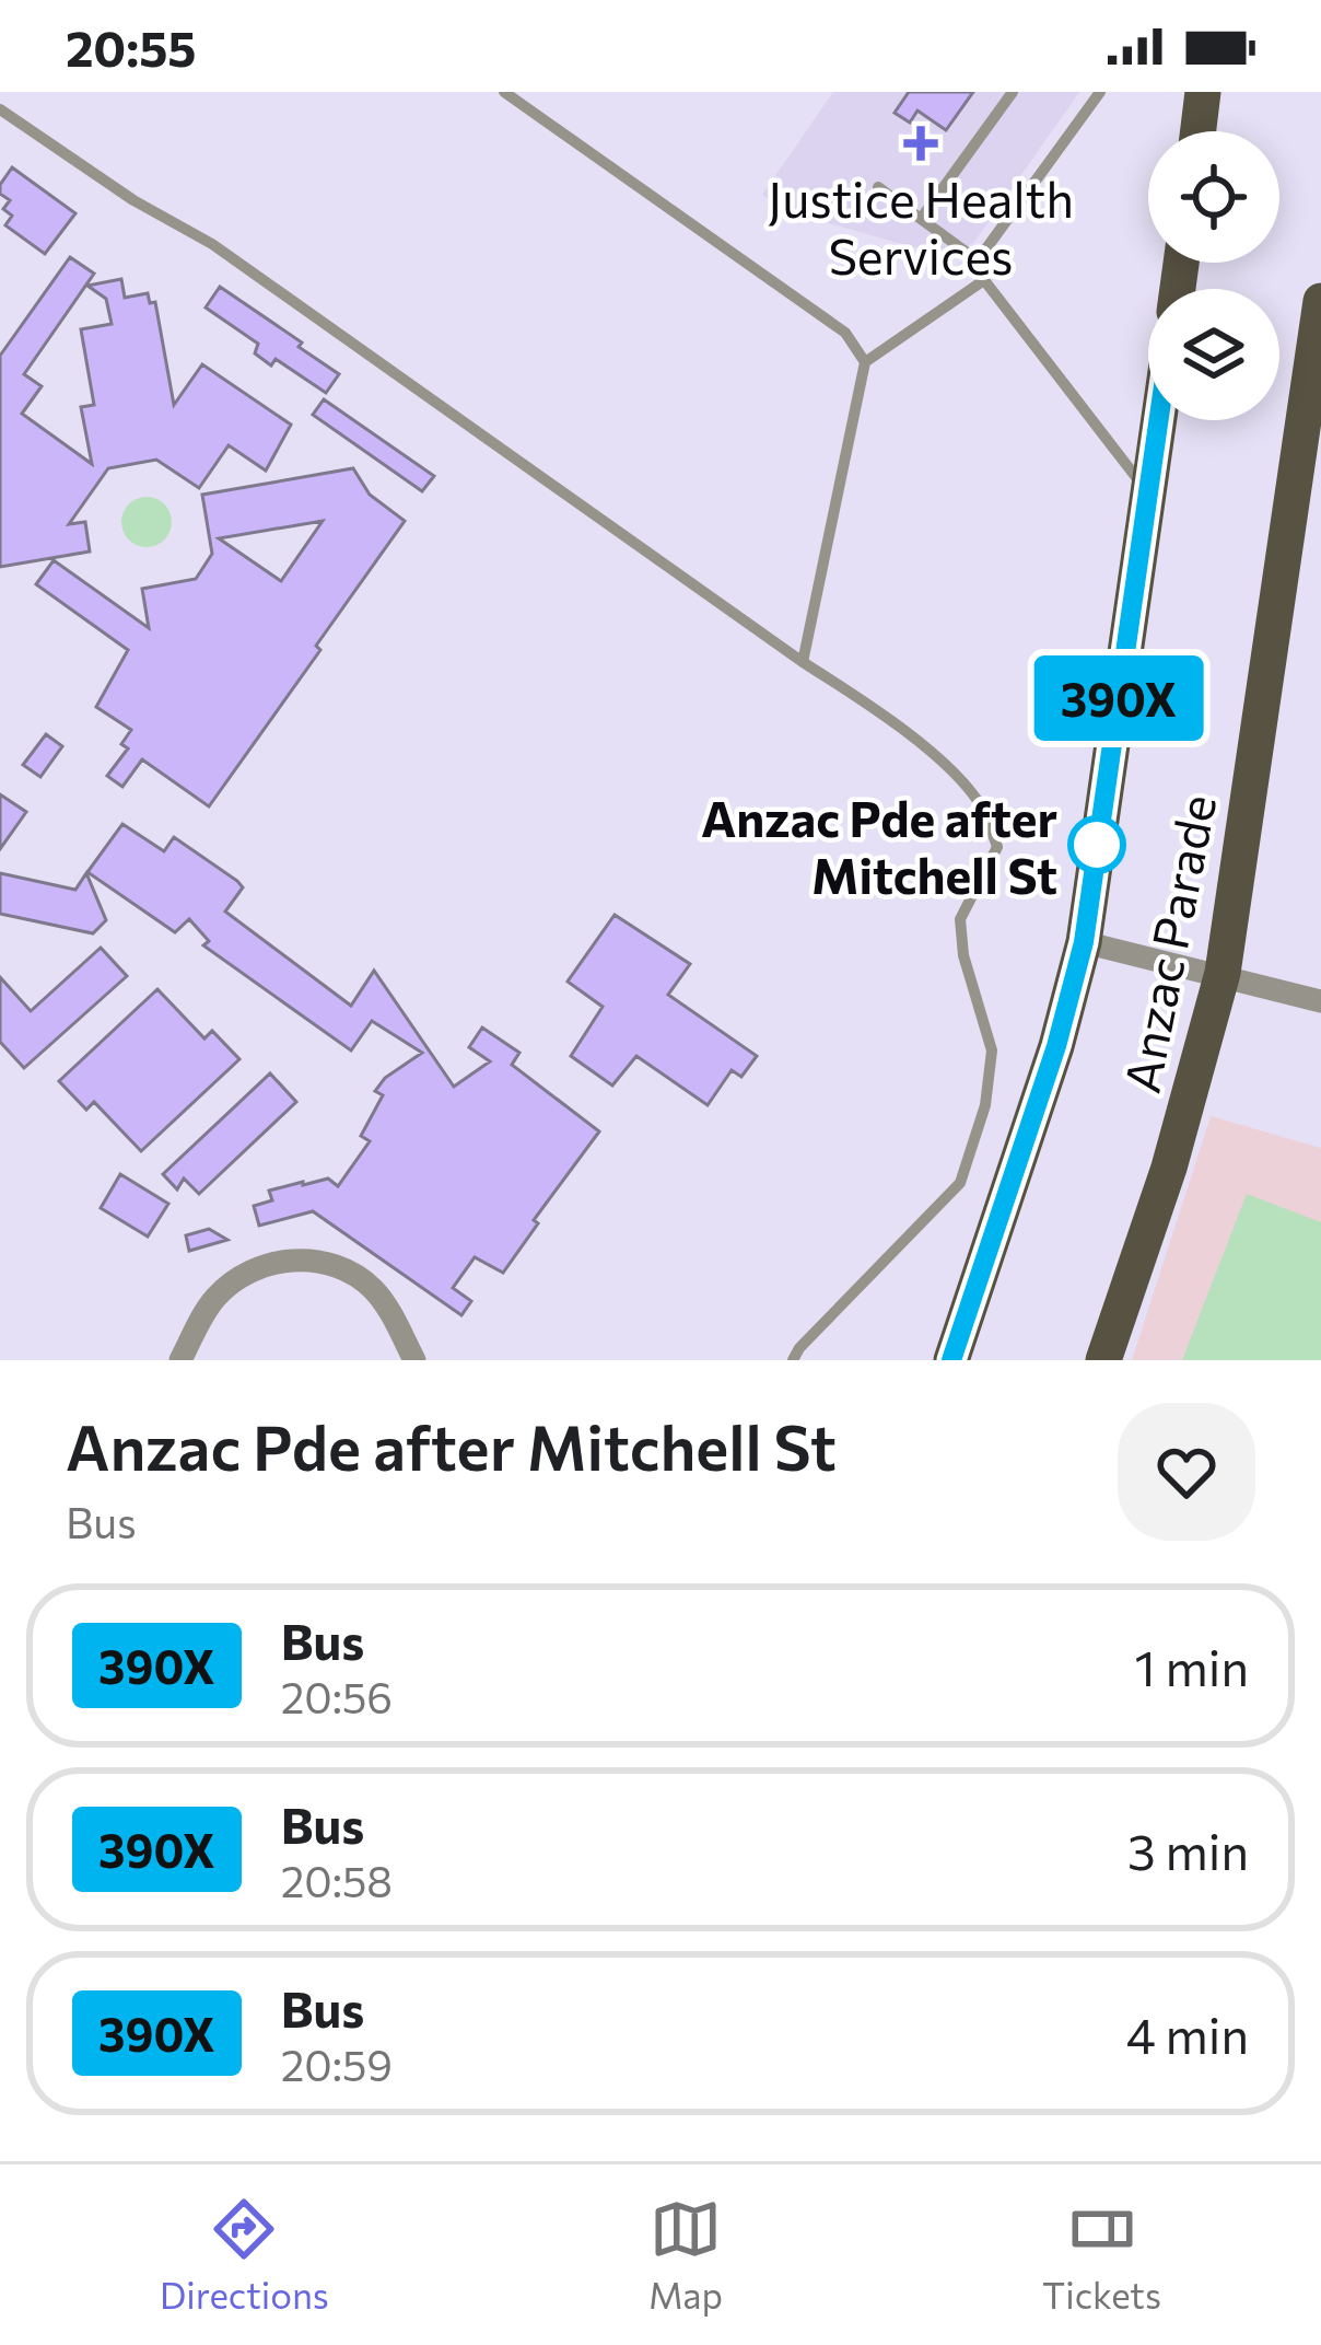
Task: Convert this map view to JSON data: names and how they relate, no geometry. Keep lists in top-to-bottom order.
{
  "streets": {
    "main road": ["Anzac Parade"]
  },
  "places": {
    "health": ["Justice Health Services"],
    "other": ["Anzac Pde after Mitchell St"]
  },
  "lines": ["bus line 390X"],
  "page": {
    "status": "20:55",
    "on_map": "390X",
    "heading": ["Anzac Pde after Mitchell St", "Bus"],
    "list": [
      {
        "mark": "390X",
        "name": "Bus",
        "note": "20:56",
        "value": "1 min"
      },
      {
        "mark": "390X",
        "name": "Bus",
        "note": "20:58",
        "value": "3 min"
      },
      {
        "mark": "390X",
        "name": "Bus",
        "note": "20:59",
        "value": "4 min"
      }
    ],
    "tabs": ["Directions", "Map", "Tickets"]
  }
}
